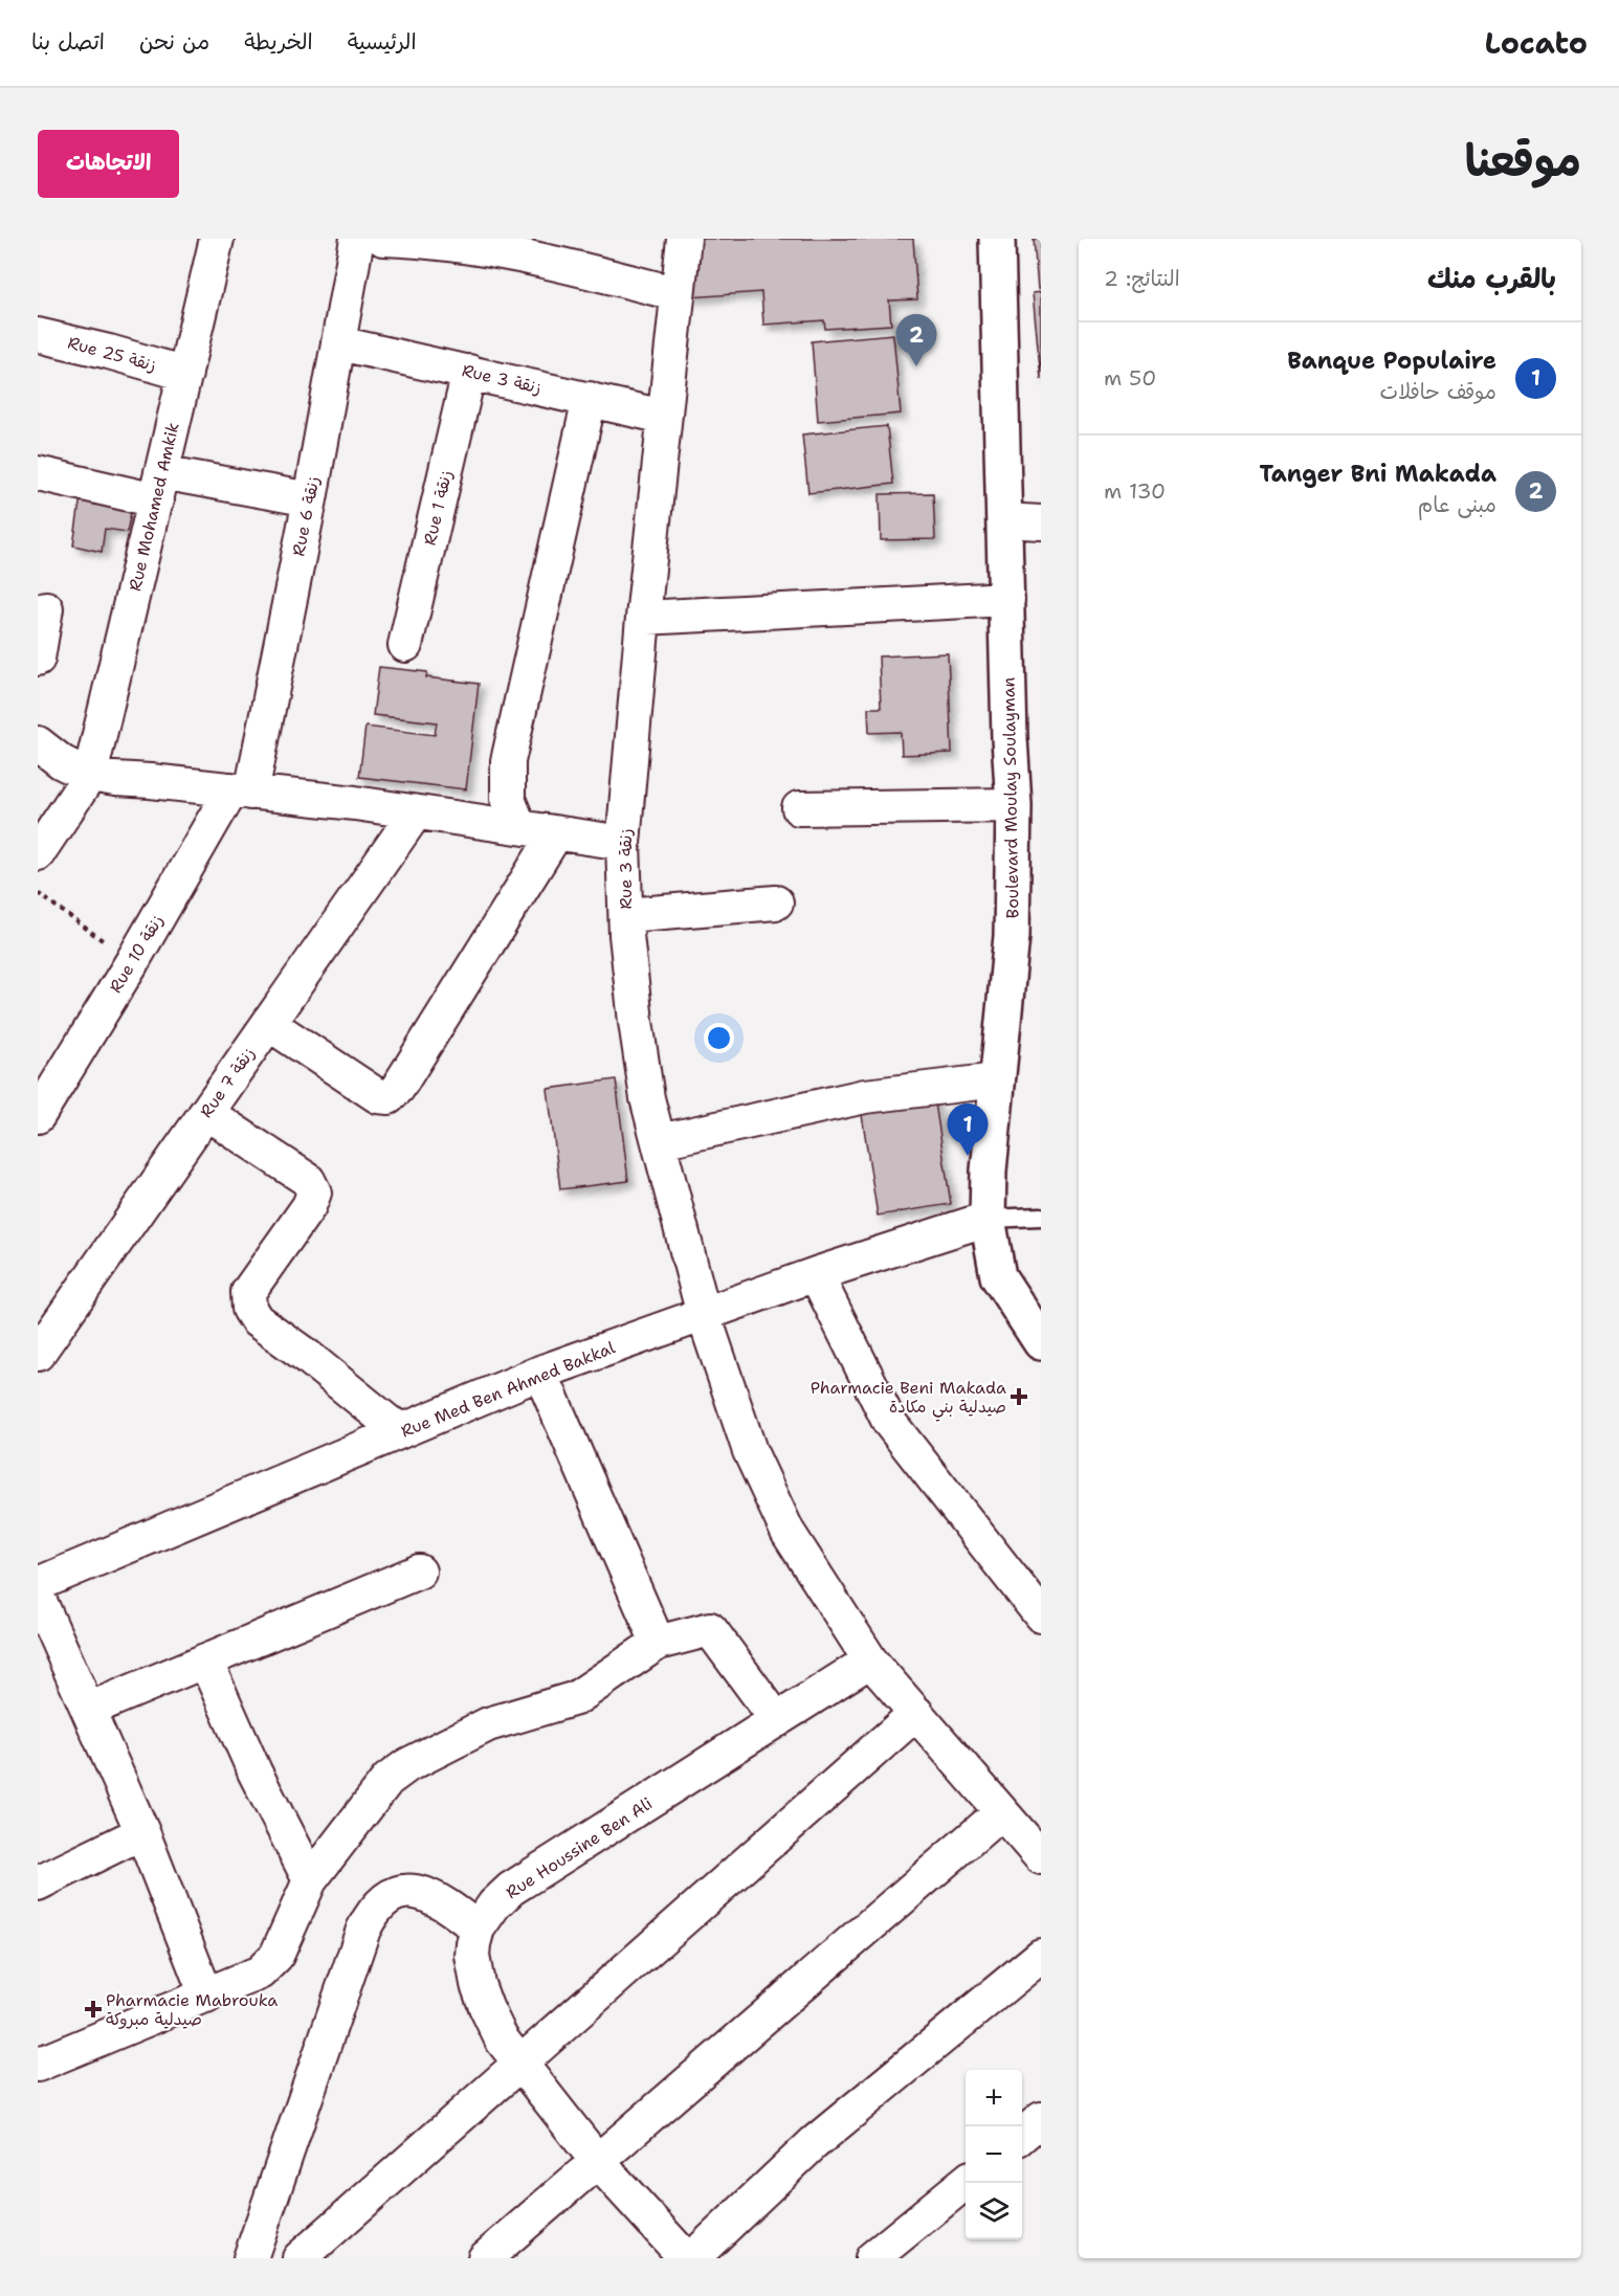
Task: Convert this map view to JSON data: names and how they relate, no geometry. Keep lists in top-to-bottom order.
{
  "streets": {
    "main road": ["Boulevard Moulay Soulayman"],
    "street": [
      "Rue 25 زنقة",
      "Rue 3 زنقة",
      "Rue Mohamed Amkik",
      "Rue 1 زنقة",
      "Rue 6 زنقة",
      "Rue 10 زنقة",
      "Rue 7 زنقة",
      "Rue Med Ben Ahmed Bakkal",
      "Rue Houssine Ben Ali"
    ]
  },
  "crossings": [
    ["Rue 25 زنقة", "Rue Mohamed Amkik"],
    ["Rue 3 زنقة", "Rue 1 زنقة"],
    ["Rue 3 زنقة", "Rue 6 زنقة"],
    ["Rue 3 زنقة", "Rue Med Ben Ahmed Bakkal"],
    ["Rue 3 زنقة", "Rue Houssine Ben Ali"],
    ["Rue 6 زنقة", "Rue 10 زنقة"],
    ["Boulevard Moulay Soulayman", "Rue Med Ben Ahmed Bakkal"]
  ],
  "places": {
    "health": ["Pharmacie Beni Makada صيدلية بني مكادة", "Pharmacie Mabrouka صيدلية مبروكة"]
  },
  "page": {
    "header": "Locato",
    "nav": [
      "الرئيسية",
      "الخريطة",
      "من نحن",
      "اتصل بنا"
    ],
    "title": "موقعنا",
    "buttons": "الاتجاهات",
    "heading": ["بالقرب منك", "النتائج: 2"],
    "pins": ["2", "1"],
    "list": [
      {
        "mark": "1",
        "name": "Banque Populaire",
        "note": "موقف حافلات",
        "value": "50 m"
      },
      {
        "mark": "2",
        "name": "Tanger Bni Makada",
        "note": "مبنى عام",
        "value": "130 m"
      }
    ],
    "map_buttons": ["+", "−"]
  }
}
